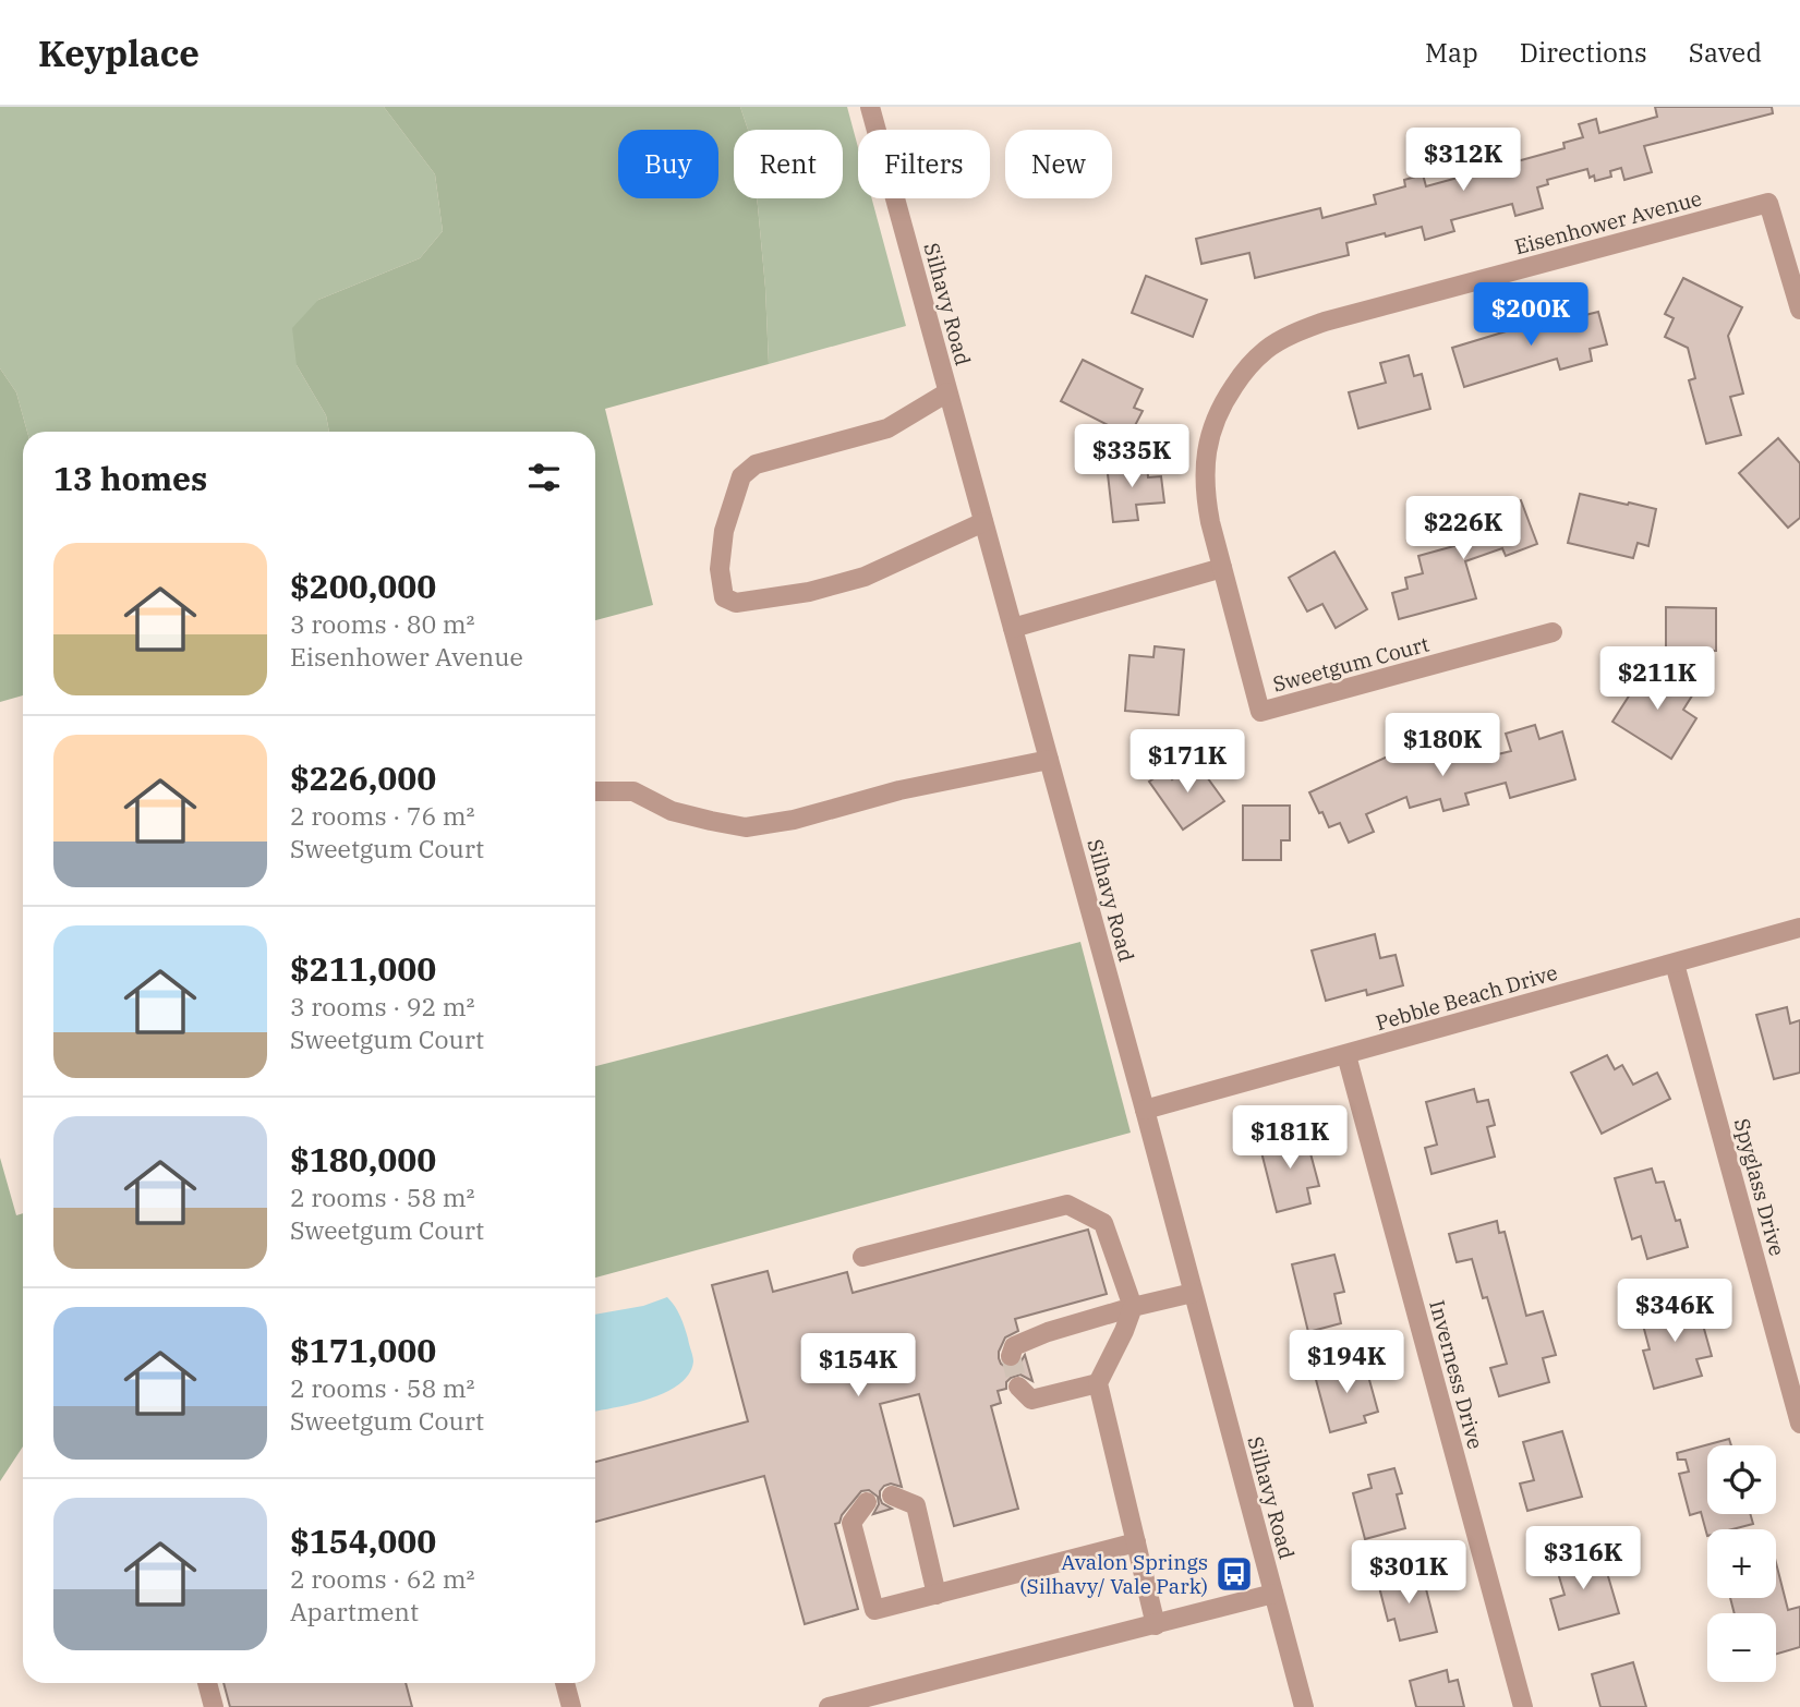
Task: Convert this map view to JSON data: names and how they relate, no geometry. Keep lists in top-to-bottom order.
{
  "streets": {
    "street": [
      "Eisenhower Avenue",
      "Silhavy Road",
      "Sweetgum Court",
      "Pebble Beach Drive",
      "Spyglass Drive",
      "Inverness Drive"
    ]
  },
  "crossings": [
    ["Eisenhower Avenue", "Sweetgum Court"],
    ["Silhavy Road", "Pebble Beach Drive"],
    ["Pebble Beach Drive", "Spyglass Drive"],
    ["Pebble Beach Drive", "Inverness Drive"]
  ],
  "places": {
    "bus stop": ["Avalon Springs (Silhavy/ Vale Park)"]
  },
  "page": {
    "header": "Keyplace",
    "nav": ["Map", "Directions", "Saved"],
    "price": [
      "$312K",
      "$200K",
      "$335K",
      "$226K",
      "$211K",
      "$180K",
      "$171K",
      "$181K",
      "$346K",
      "$194K",
      "$154K",
      "$316K",
      "$301K"
    ],
    "chip": [
      "Buy",
      "Rent",
      "Filters",
      "New"
    ],
    "heading": "13 homes",
    "list": [
      {
        "name": "$200,000",
        "note": "3 rooms · 80 m² · Eisenhower Avenue"
      },
      {
        "name": "$226,000",
        "note": "2 rooms · 76 m² · Sweetgum Court"
      },
      {
        "name": "$211,000",
        "note": "3 rooms · 92 m² · Sweetgum Court"
      },
      {
        "name": "$180,000",
        "note": "2 rooms · 58 m² · Sweetgum Court"
      },
      {
        "name": "$171,000",
        "note": "2 rooms · 58 m² · Sweetgum Court"
      },
      {
        "name": "$154,000",
        "note": "2 rooms · 62 m² · Apartment"
      }
    ],
    "map_buttons": ["+", "−"]
  }
}
